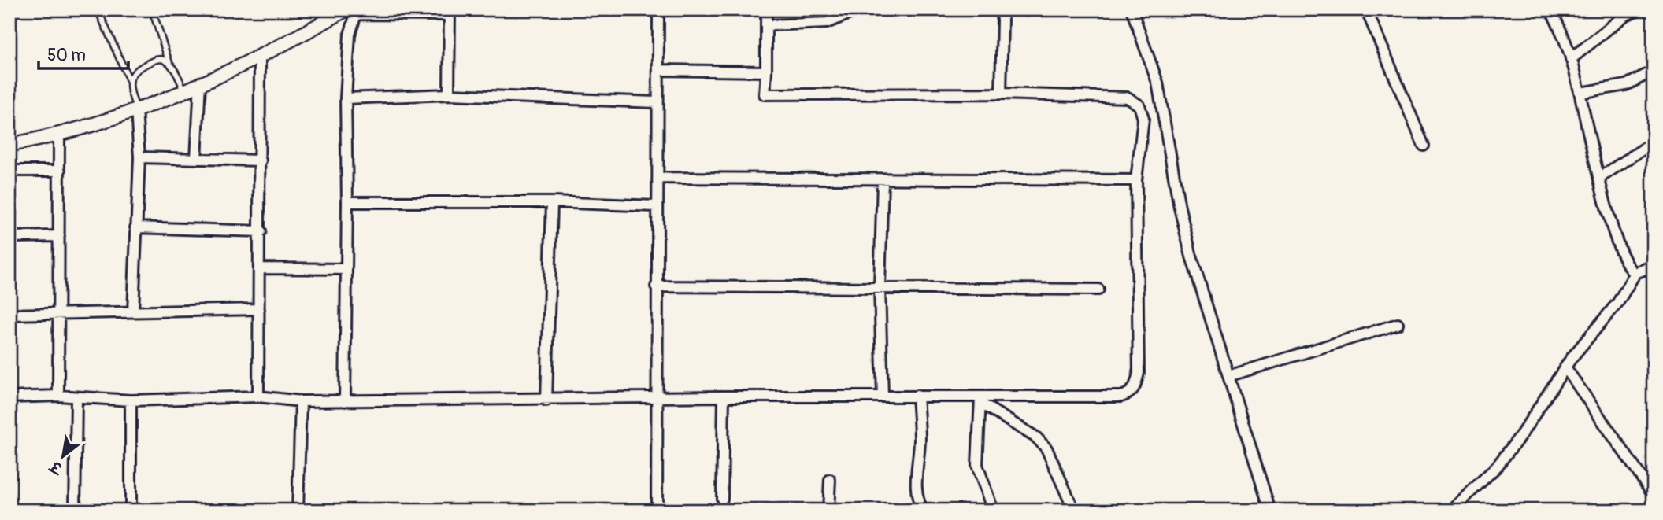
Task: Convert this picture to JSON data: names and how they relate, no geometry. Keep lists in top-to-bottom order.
{
  "scale_bar": "50 m",
  "north": "bottom left"
}
